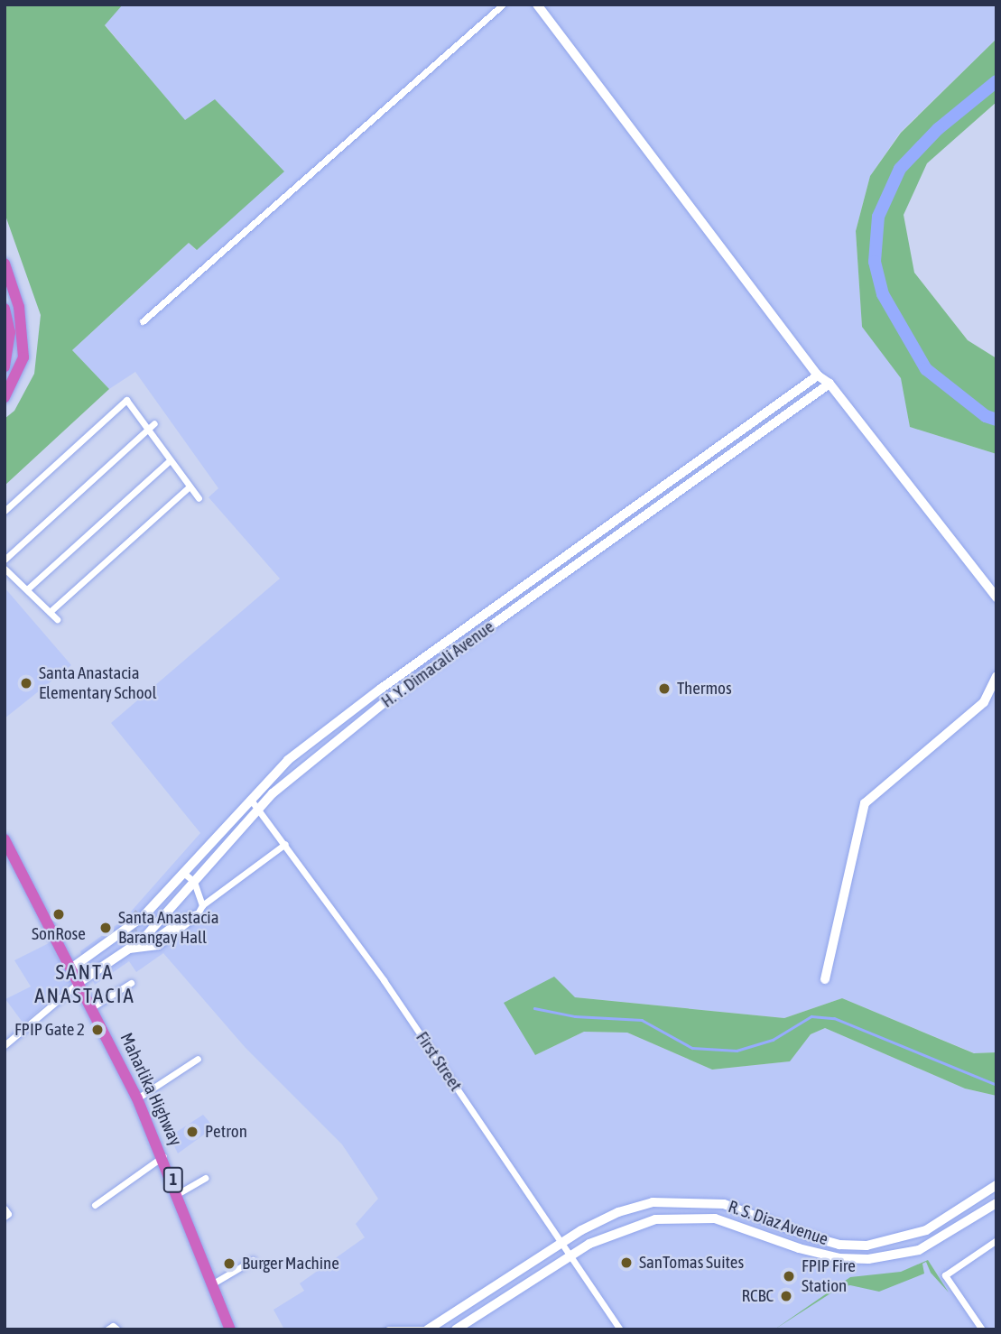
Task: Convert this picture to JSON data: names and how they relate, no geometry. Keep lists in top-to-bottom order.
{
  "streets": {
    "highway": ["Maharlika Highway", "1"],
    "street": ["H. Y. Dimacali Avenue", "First Street", "R. S. Diaz Avenue"]
  },
  "crossings": [
    ["H. Y. Dimacali Avenue", "First Street"],
    ["H. Y. Dimacali Avenue", "Maharlika Highway"],
    ["First Street", "R. S. Diaz Avenue"]
  ],
  "districts": ["SANTA ANASTACIA"],
  "places": [
    "Santa Anastacia Elementary School",
    "Thermos",
    "SonRose",
    "Santa Anastacia Barangay Hall",
    "FPIP Gate 2",
    "Petron",
    "SanTomas Suites",
    "Burger Machine",
    "FPIP Fire Station",
    "RCBC"
  ]
}
